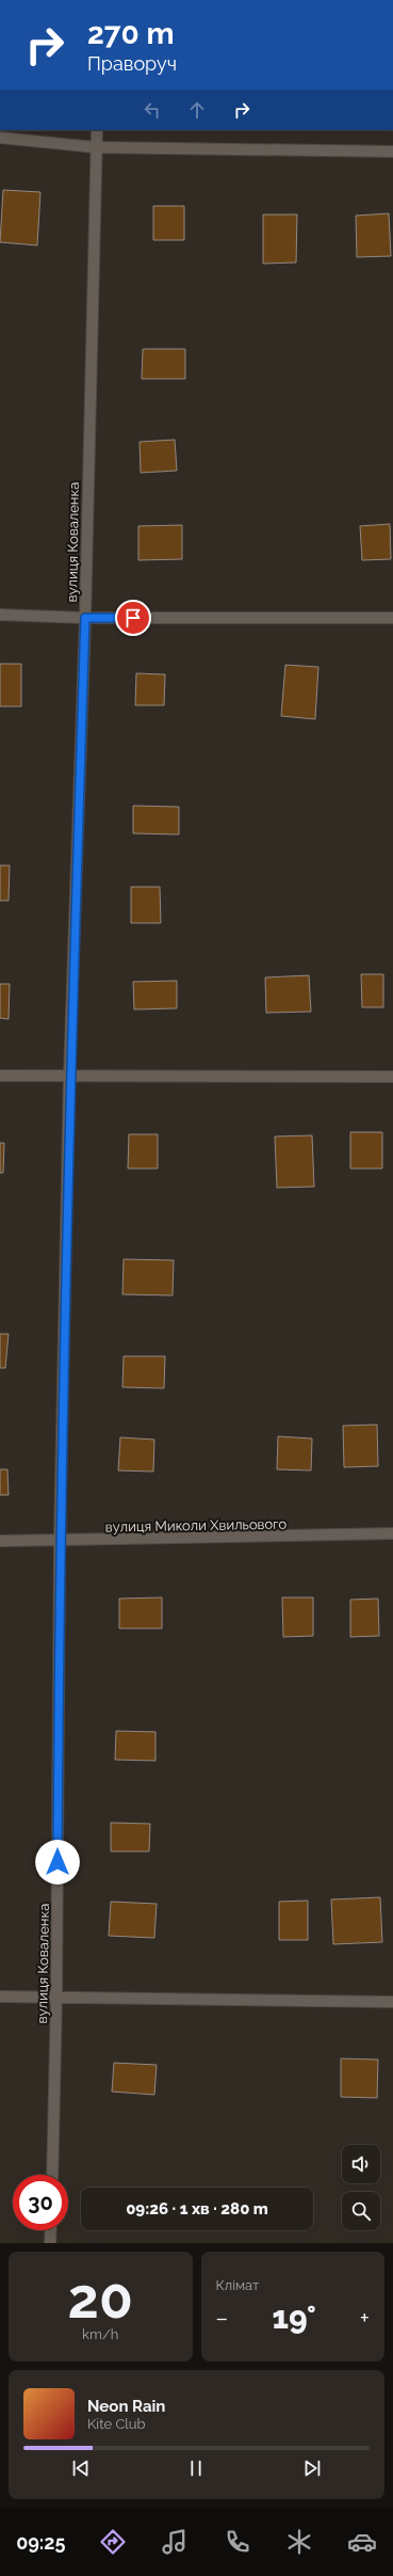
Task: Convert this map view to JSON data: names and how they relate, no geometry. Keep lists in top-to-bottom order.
{
  "streets": {
    "street": ["вулиця Коваленка", "вулиця Миколи Хвильового"]
  },
  "crossings": [
    ["вулиця Коваленка", "вулиця Миколи Хвильового"]
  ],
  "page": {
    "turn": ["270 m", "Праворуч"],
    "limit": "30",
    "trip": "09:26 · 1 хв · 280 m",
    "tile": [
      ["20", "km/h"],
      "Клімат"
    ],
    "heat": ["−", "19°", "+"],
    "song": ["Neon Rain", "Kite Club"],
    "tabs": "09:25"
  }
}
